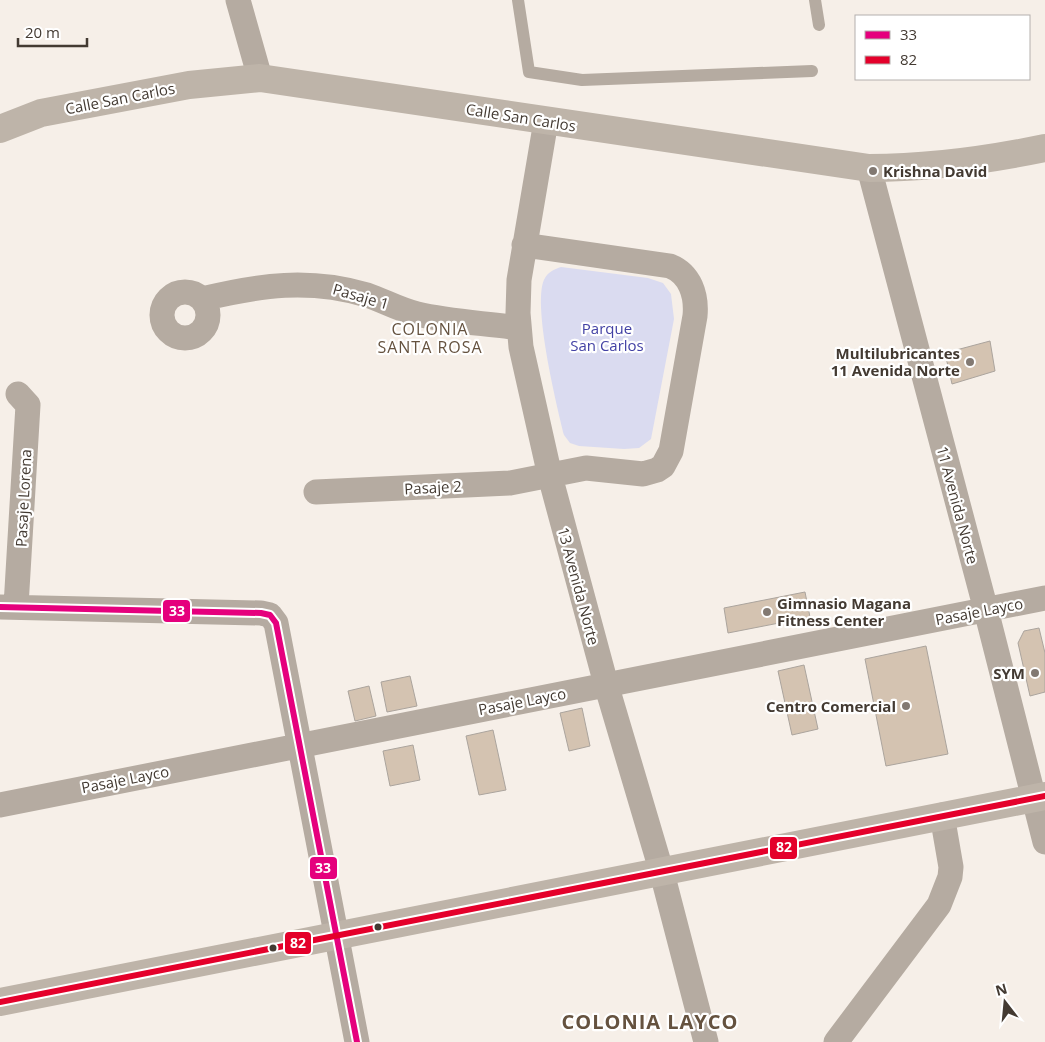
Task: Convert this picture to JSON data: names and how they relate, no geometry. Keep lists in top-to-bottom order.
{
  "streets": {
    "street": [
      "Calle San Carlos",
      "Pasaje 1",
      "Pasaje 2",
      "Pasaje Lorena",
      "11 Avenida Norte",
      "13 Avenida Norte",
      "Pasaje Layco"
    ]
  },
  "crossings": [
    ["Calle San Carlos", "11 Avenida Norte"],
    ["Calle San Carlos", "13 Avenida Norte"],
    ["Pasaje 1", "13 Avenida Norte"],
    ["Pasaje 2", "13 Avenida Norte"],
    ["11 Avenida Norte", "Pasaje Layco"],
    ["13 Avenida Norte", "Pasaje Layco"]
  ],
  "districts": ["COLONIA SANTA ROSA", "COLONIA LAYCO"],
  "parks": ["Parque San Carlos"],
  "places": [
    "Krishna David",
    "Multilubricantes 11 Avenida Norte",
    "Gimnasio Magana Fitness Center",
    "SYM",
    "Centro Comercial"
  ],
  "lines": ["transit line 33", "transit line 82"],
  "legend": ["33", "82"],
  "scale_bar": "20 m",
  "north": "top"
}
